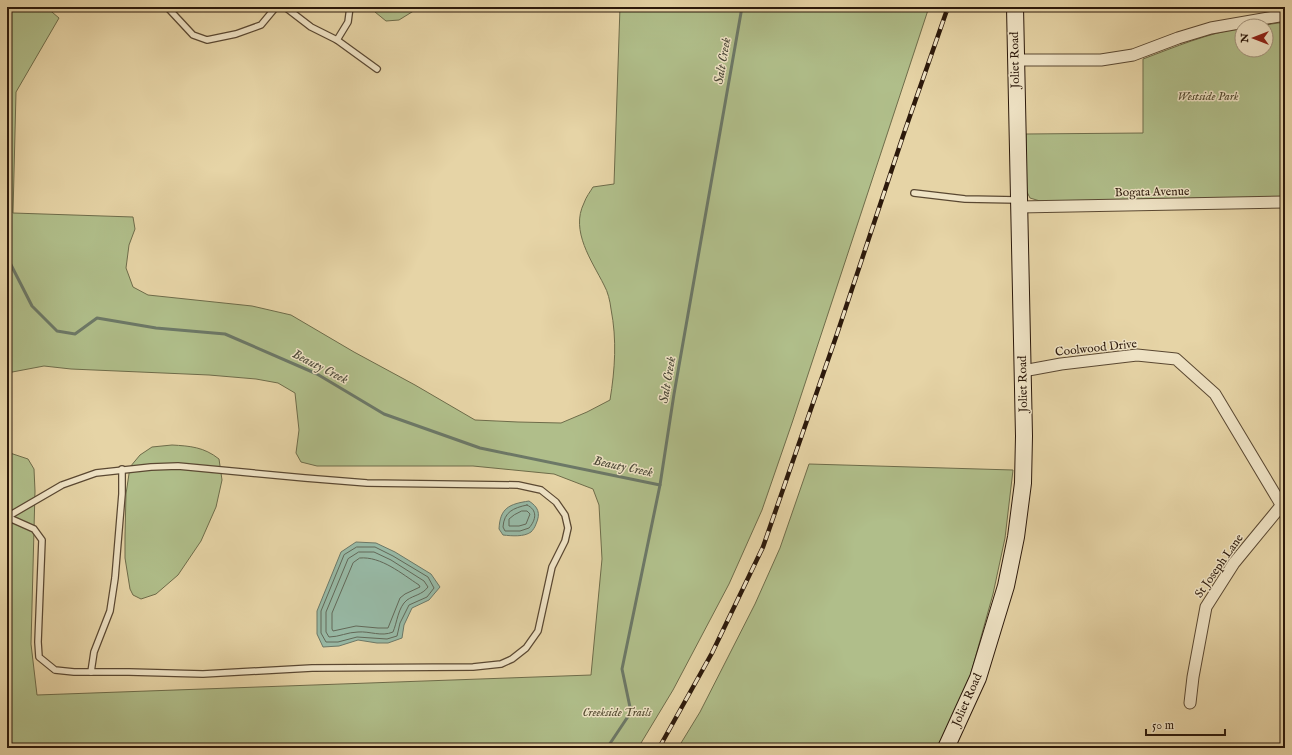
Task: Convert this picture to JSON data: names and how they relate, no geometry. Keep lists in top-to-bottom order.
{
  "streets": {
    "main road": ["Joliet Road"],
    "street": ["Bogata Avenue", "Coolwood Drive", "St Joseph Lane"]
  },
  "crossings": [
    ["Joliet Road", "Bogata Avenue"],
    ["Joliet Road", "Coolwood Drive"],
    ["Coolwood Drive", "St Joseph Lane"]
  ],
  "water": ["Salt Creek", "Beauty Creek"],
  "parks": ["Westside Park", "Creekside Trails"],
  "scale_bar": "50 m",
  "north": "left"
}
